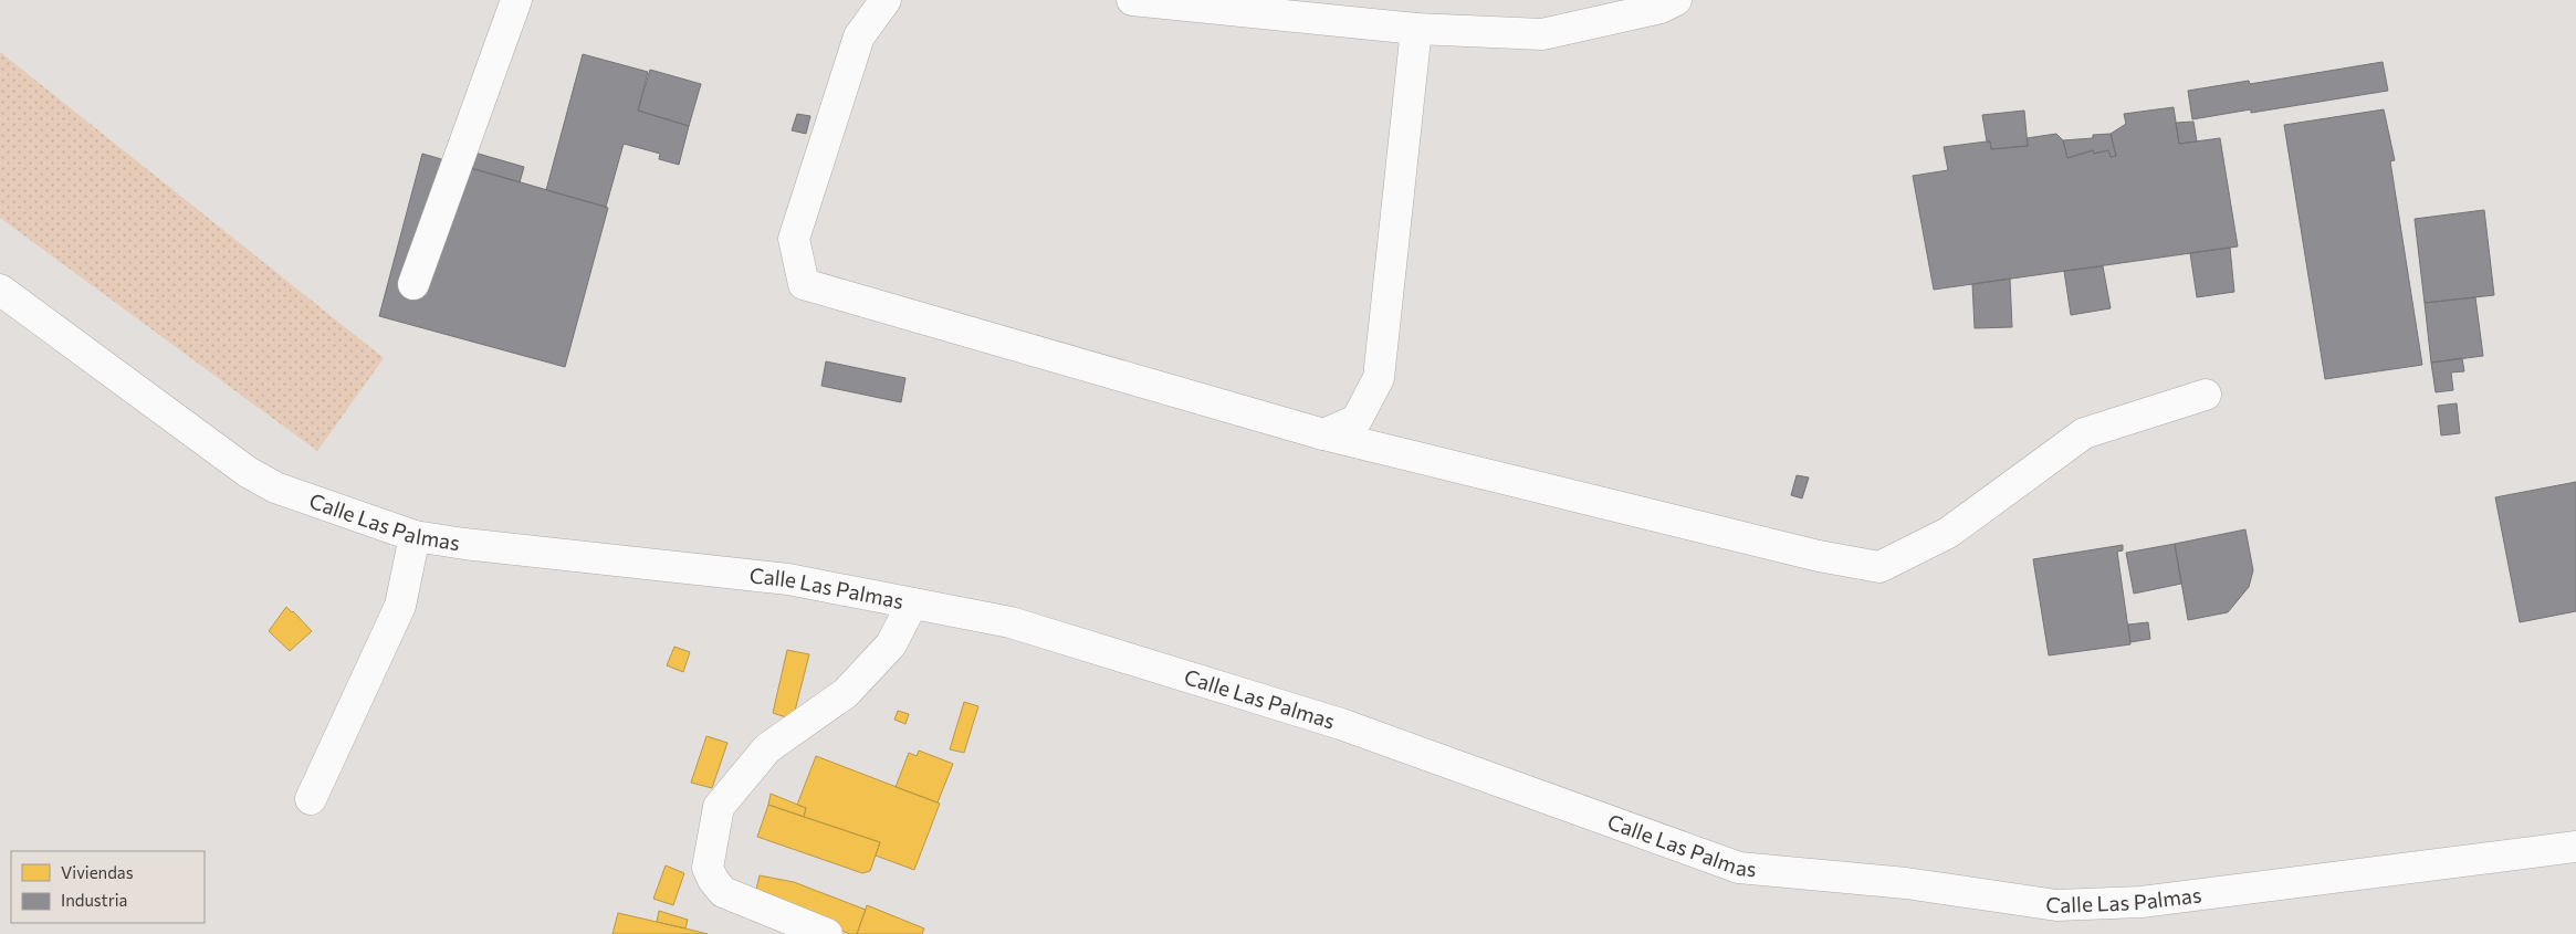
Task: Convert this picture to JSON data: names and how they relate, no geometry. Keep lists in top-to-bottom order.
{
  "streets": {
    "street": ["Calle Las Palmas"]
  },
  "legend": ["Viviendas", "Industria"]
}
